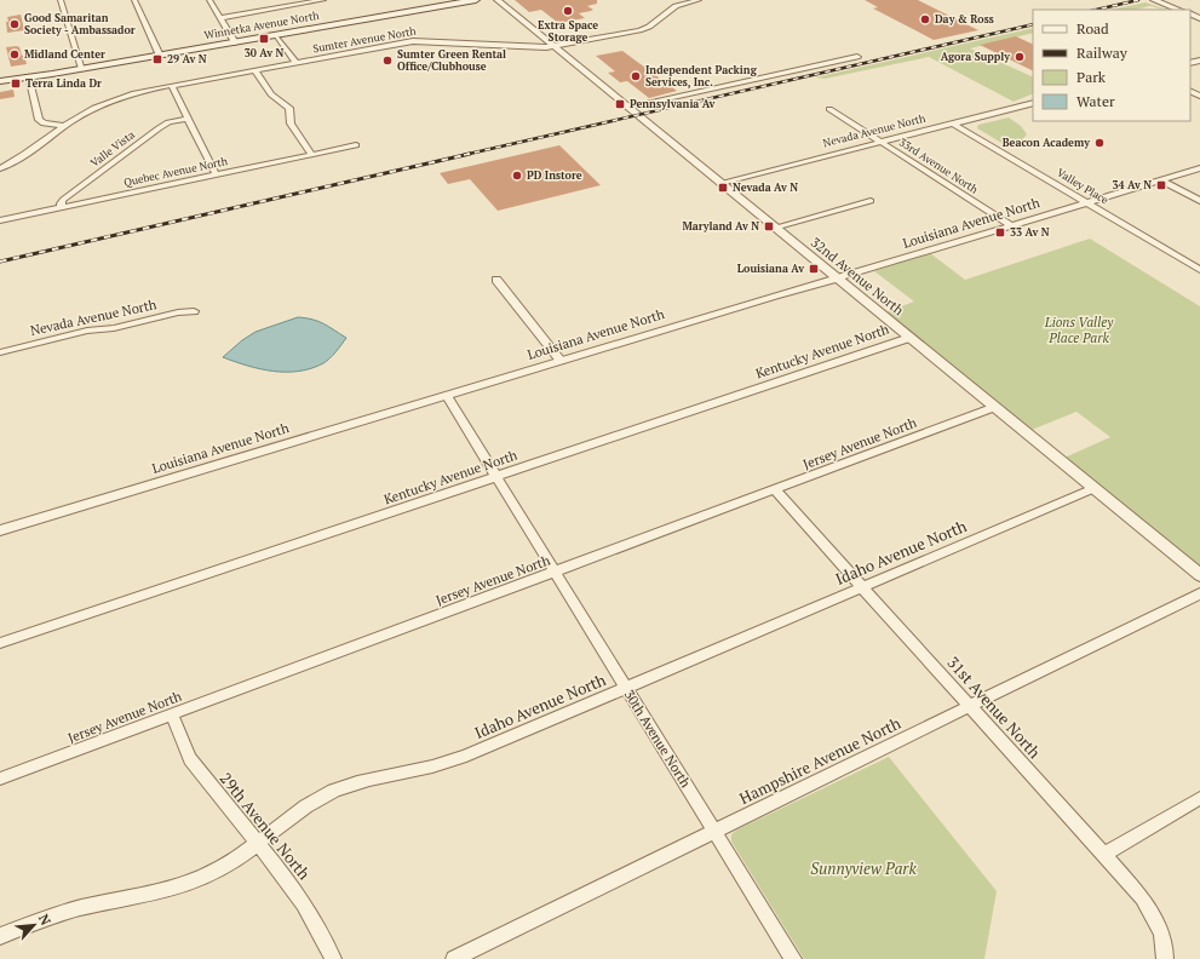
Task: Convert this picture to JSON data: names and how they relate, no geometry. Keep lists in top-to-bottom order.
{
  "streets": {
    "main road": ["Winnetka Avenue North"],
    "street": [
      "Sumter Avenue North",
      "Nevada Avenue North",
      "Valle Vista",
      "33rd Avenue North",
      "Quebec Avenue North",
      "Valley Place",
      "Louisiana Avenue North",
      "32nd Avenue North",
      "Kentucky Avenue North",
      "Jersey Avenue North",
      "Idaho Avenue North",
      "31st Avenue North",
      "30th Avenue North",
      "Hampshire Avenue North",
      "29th Avenue North"
    ]
  },
  "crossings": [
    ["Sumter Avenue North", "32nd Avenue North"],
    ["Nevada Avenue North", "33rd Avenue North"],
    ["Nevada Avenue North", "Valley Place"],
    ["Nevada Avenue North", "32nd Avenue North"],
    ["Valle Vista", "Quebec Avenue North"],
    ["33rd Avenue North", "Louisiana Avenue North"],
    ["Valley Place", "Louisiana Avenue North"],
    ["Louisiana Avenue North", "32nd Avenue North"],
    ["Louisiana Avenue North", "30th Avenue North"],
    ["32nd Avenue North", "Kentucky Avenue North"],
    ["32nd Avenue North", "Jersey Avenue North"],
    ["32nd Avenue North", "Idaho Avenue North"],
    ["Kentucky Avenue North", "30th Avenue North"],
    ["Jersey Avenue North", "31st Avenue North"],
    ["Jersey Avenue North", "30th Avenue North"],
    ["Jersey Avenue North", "29th Avenue North"],
    ["Idaho Avenue North", "31st Avenue North"],
    ["Idaho Avenue North", "30th Avenue North"],
    ["Idaho Avenue North", "29th Avenue North"],
    ["31st Avenue North", "Hampshire Avenue North"],
    ["30th Avenue North", "Hampshire Avenue North"]
  ],
  "parks": ["Lions Valley Place Park", "Sunnyview Park"],
  "places": {
    "other": [
      "Extra Space Storage",
      "Day & Ross",
      "Good Samaritan Society - Ambassador",
      "Midland Center",
      "Agora Supply",
      "Sumter Green Rental Office/Clubhouse",
      "Independent Packing Services, Inc.",
      "Beacon Academy",
      "PD Instore"
    ],
    "transit": [
      "30 Av N",
      "29 Av N",
      "Terra Linda Dr",
      "Pennsylvania Av",
      "34 Av N",
      "Nevada Av N",
      "Maryland Av N",
      "33 Av N",
      "Louisiana Av"
    ]
  },
  "legend": [
    "Road",
    "Railway",
    "Park",
    "Water"
  ],
  "north": "top right"
}
